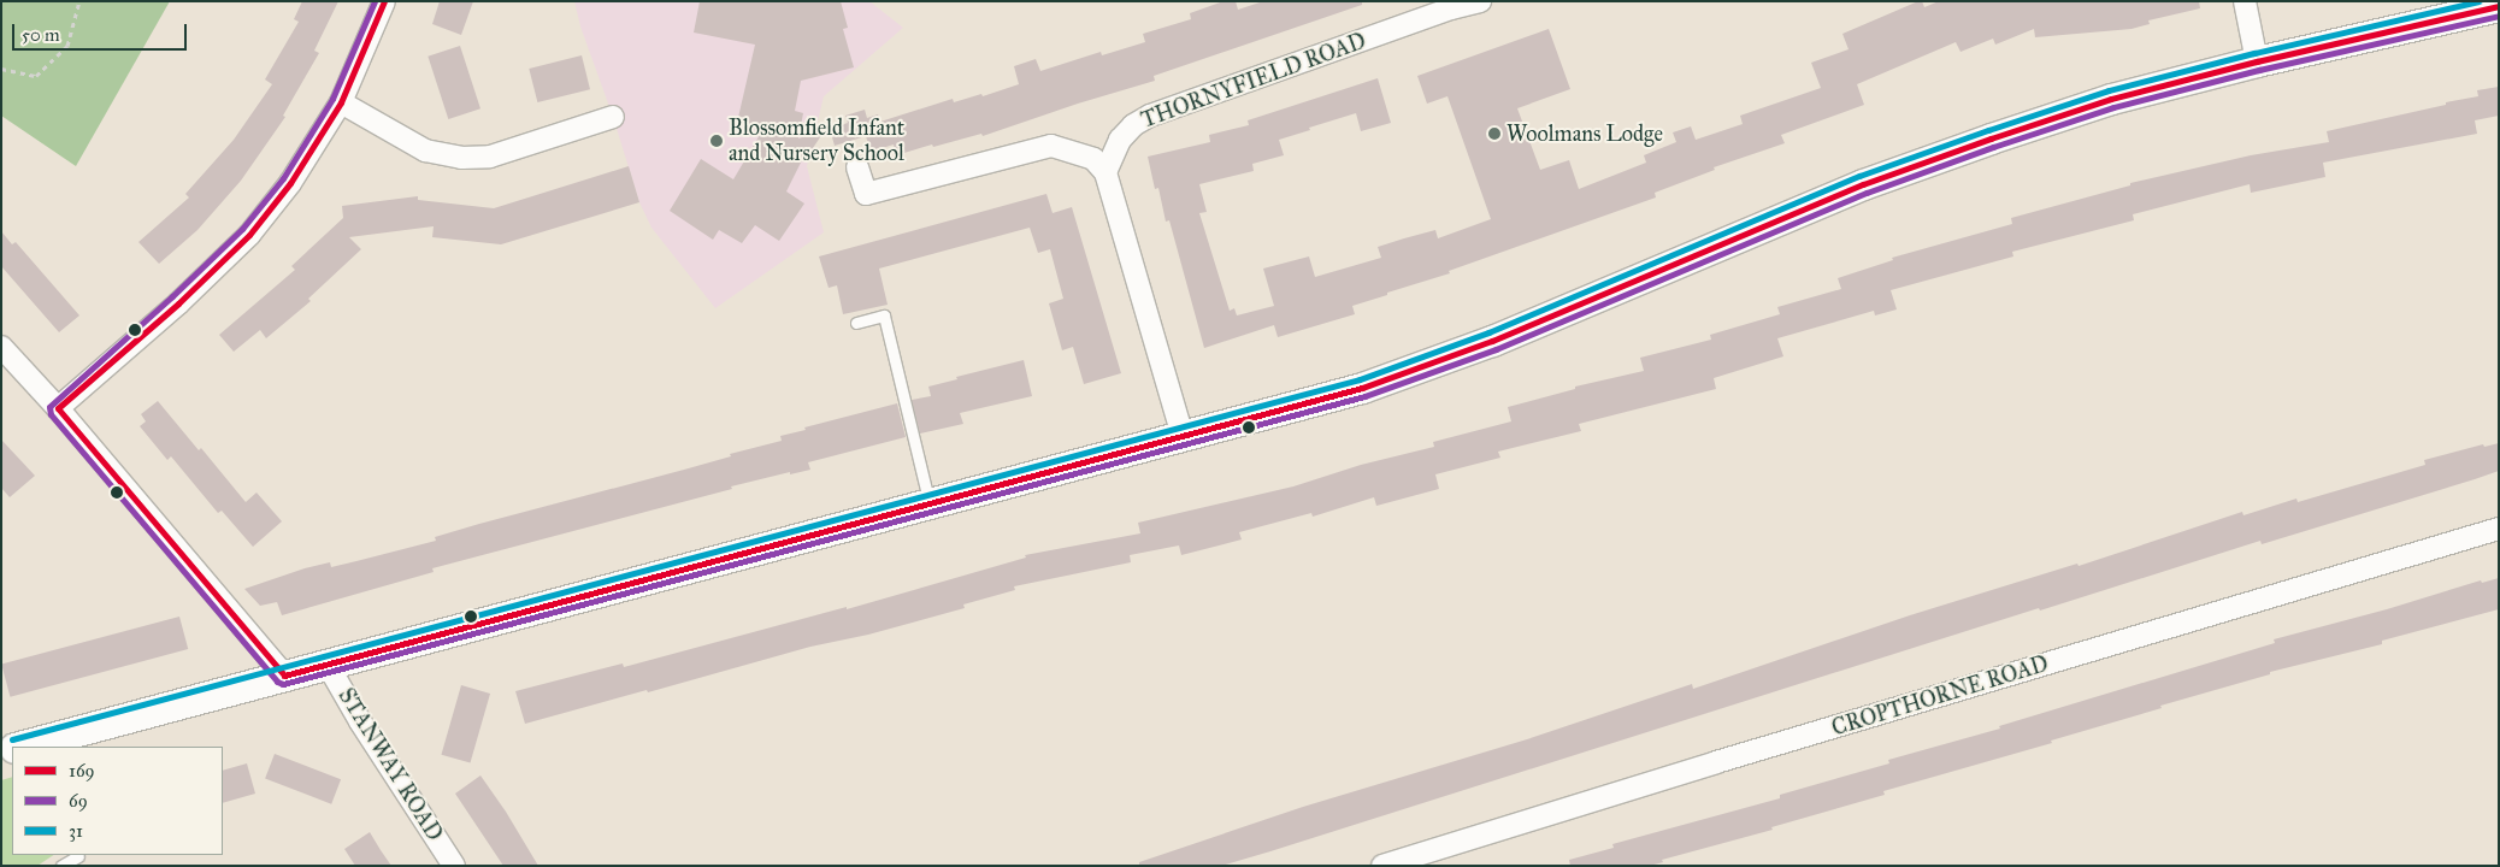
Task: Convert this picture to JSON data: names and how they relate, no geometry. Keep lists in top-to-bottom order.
{
  "streets": {
    "street": ["THORNYFIELD ROAD", "CROPTHORNE ROAD", "STANWAY ROAD"]
  },
  "places": ["Woolmans Lodge", "Blossomfield Infant and Nursery School"],
  "lines": ["transit line 169", "transit line 69", "transit line 31"],
  "legend": ["169", "69", "31"],
  "scale_bar": "50 m"
}
